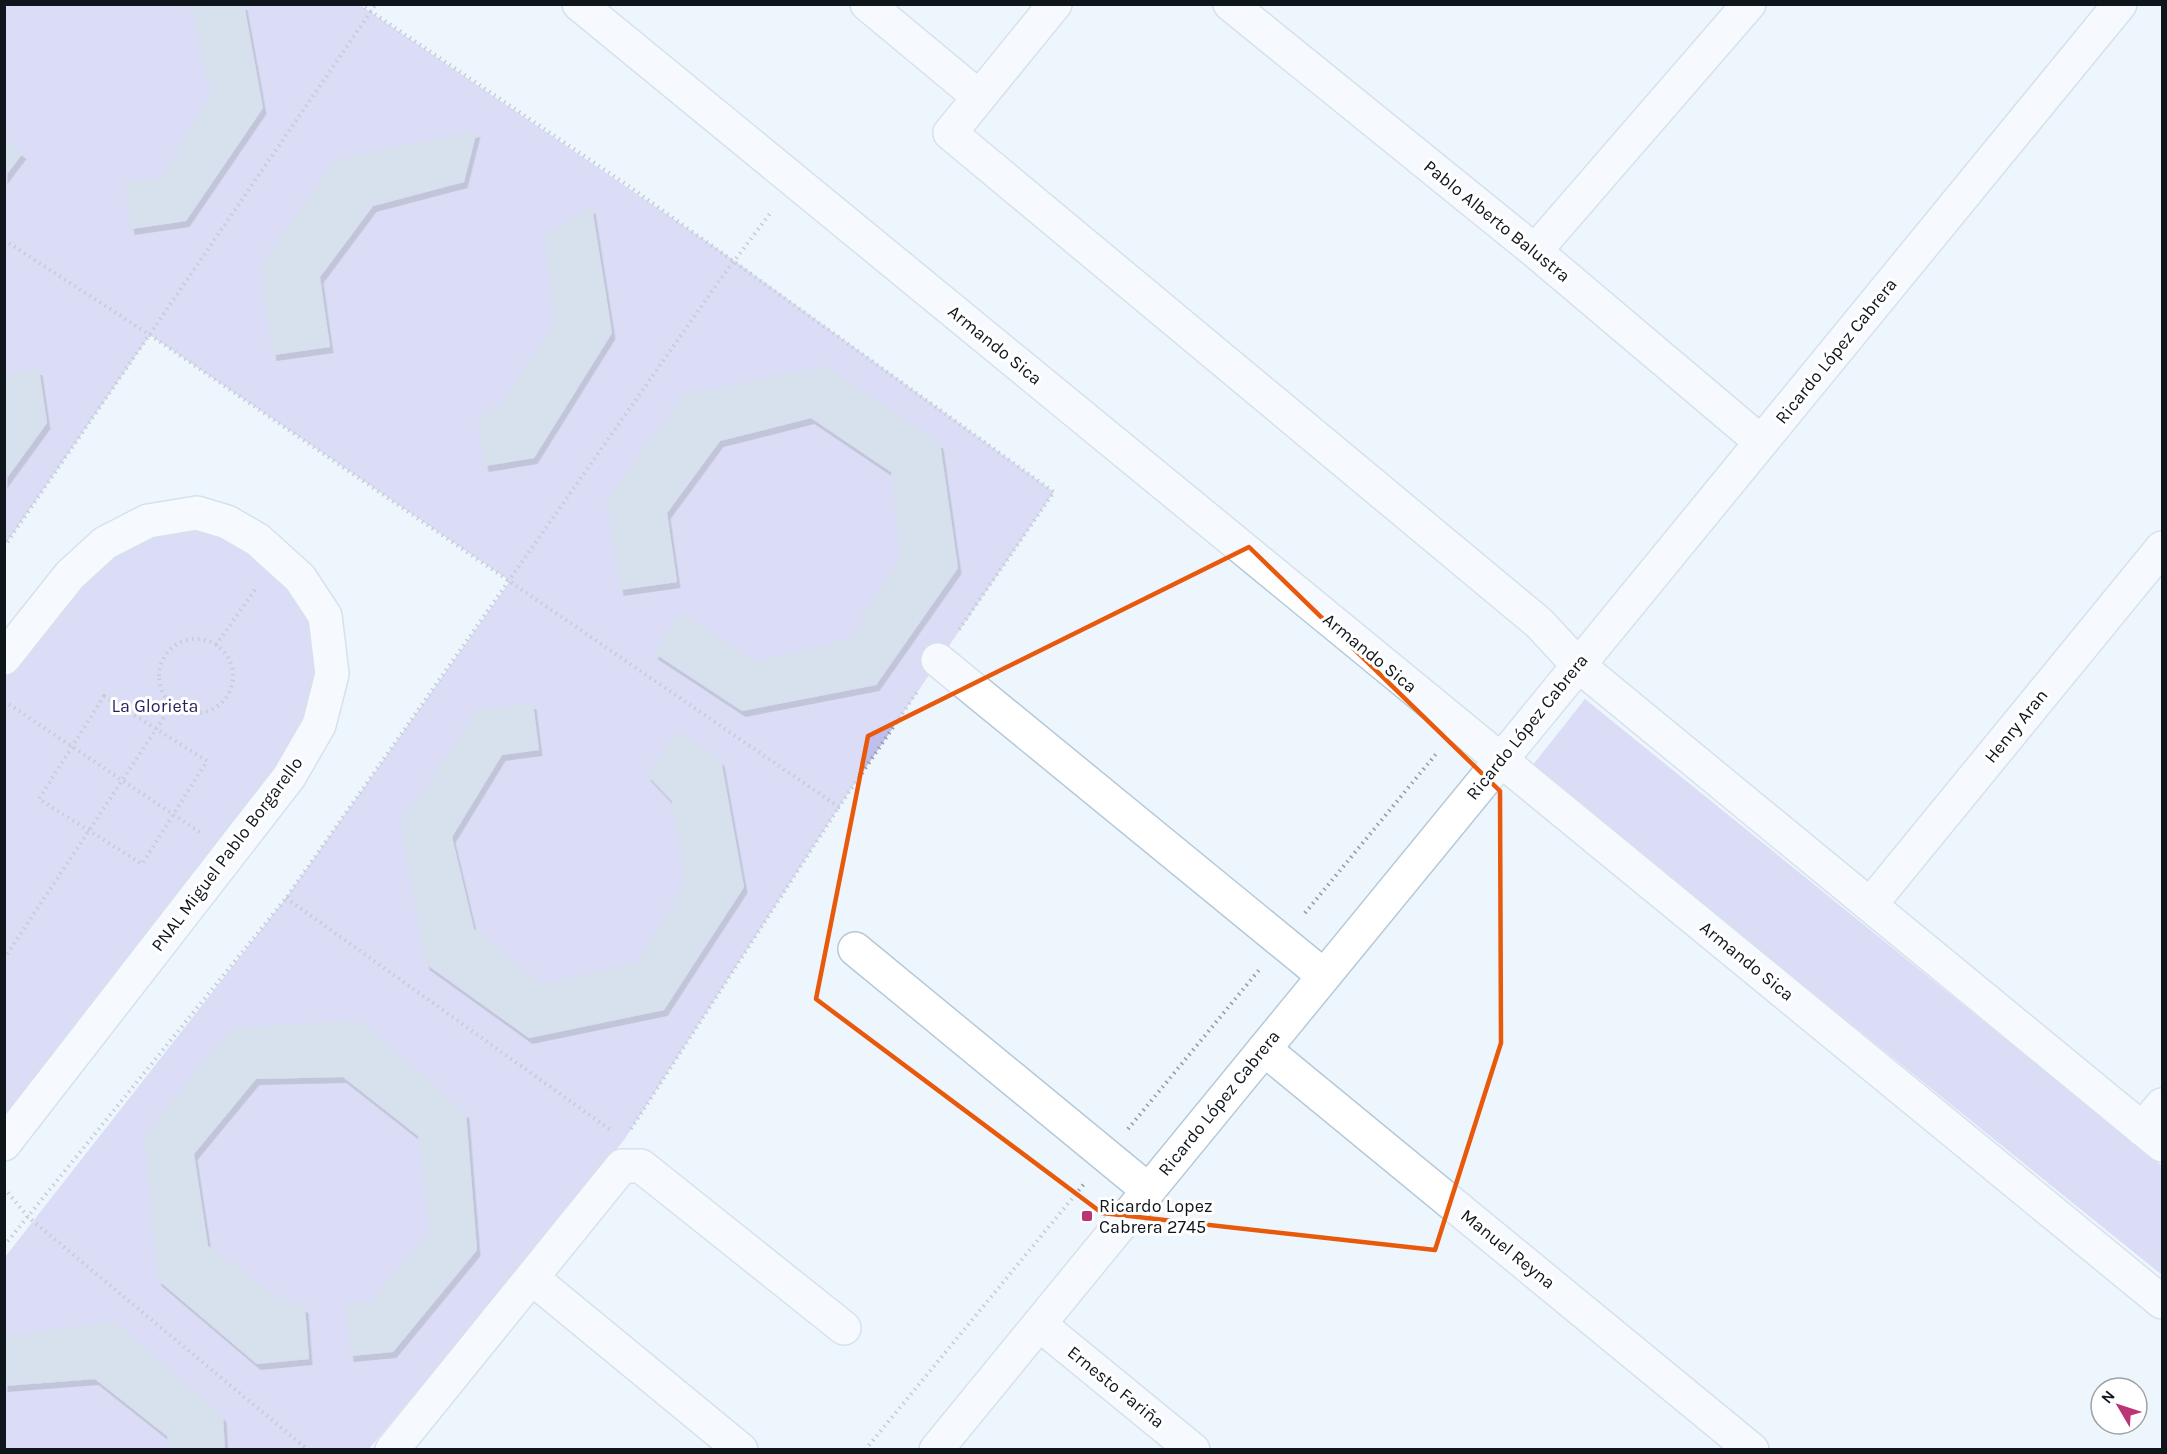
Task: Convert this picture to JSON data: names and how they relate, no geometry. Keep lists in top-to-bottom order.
{
  "streets": {
    "street": [
      "Pablo Alberto Balustra",
      "Armando Sica",
      "Ricardo López Cabrera",
      "Henry Aran",
      "PNAL Miguel Pablo Borgarello",
      "Manuel Reyna",
      "Ernesto Fariña"
    ]
  },
  "crossings": [
    ["Pablo Alberto Balustra", "Ricardo López Cabrera"],
    ["Armando Sica", "Ricardo López Cabrera"],
    ["Ricardo López Cabrera", "Manuel Reyna"],
    ["Ricardo López Cabrera", "Ernesto Fariña"]
  ],
  "parks": ["La Glorieta"],
  "places": {
    "transit": ["Ricardo Lopez Cabrera 2745"]
  },
  "north": "top left"
}
